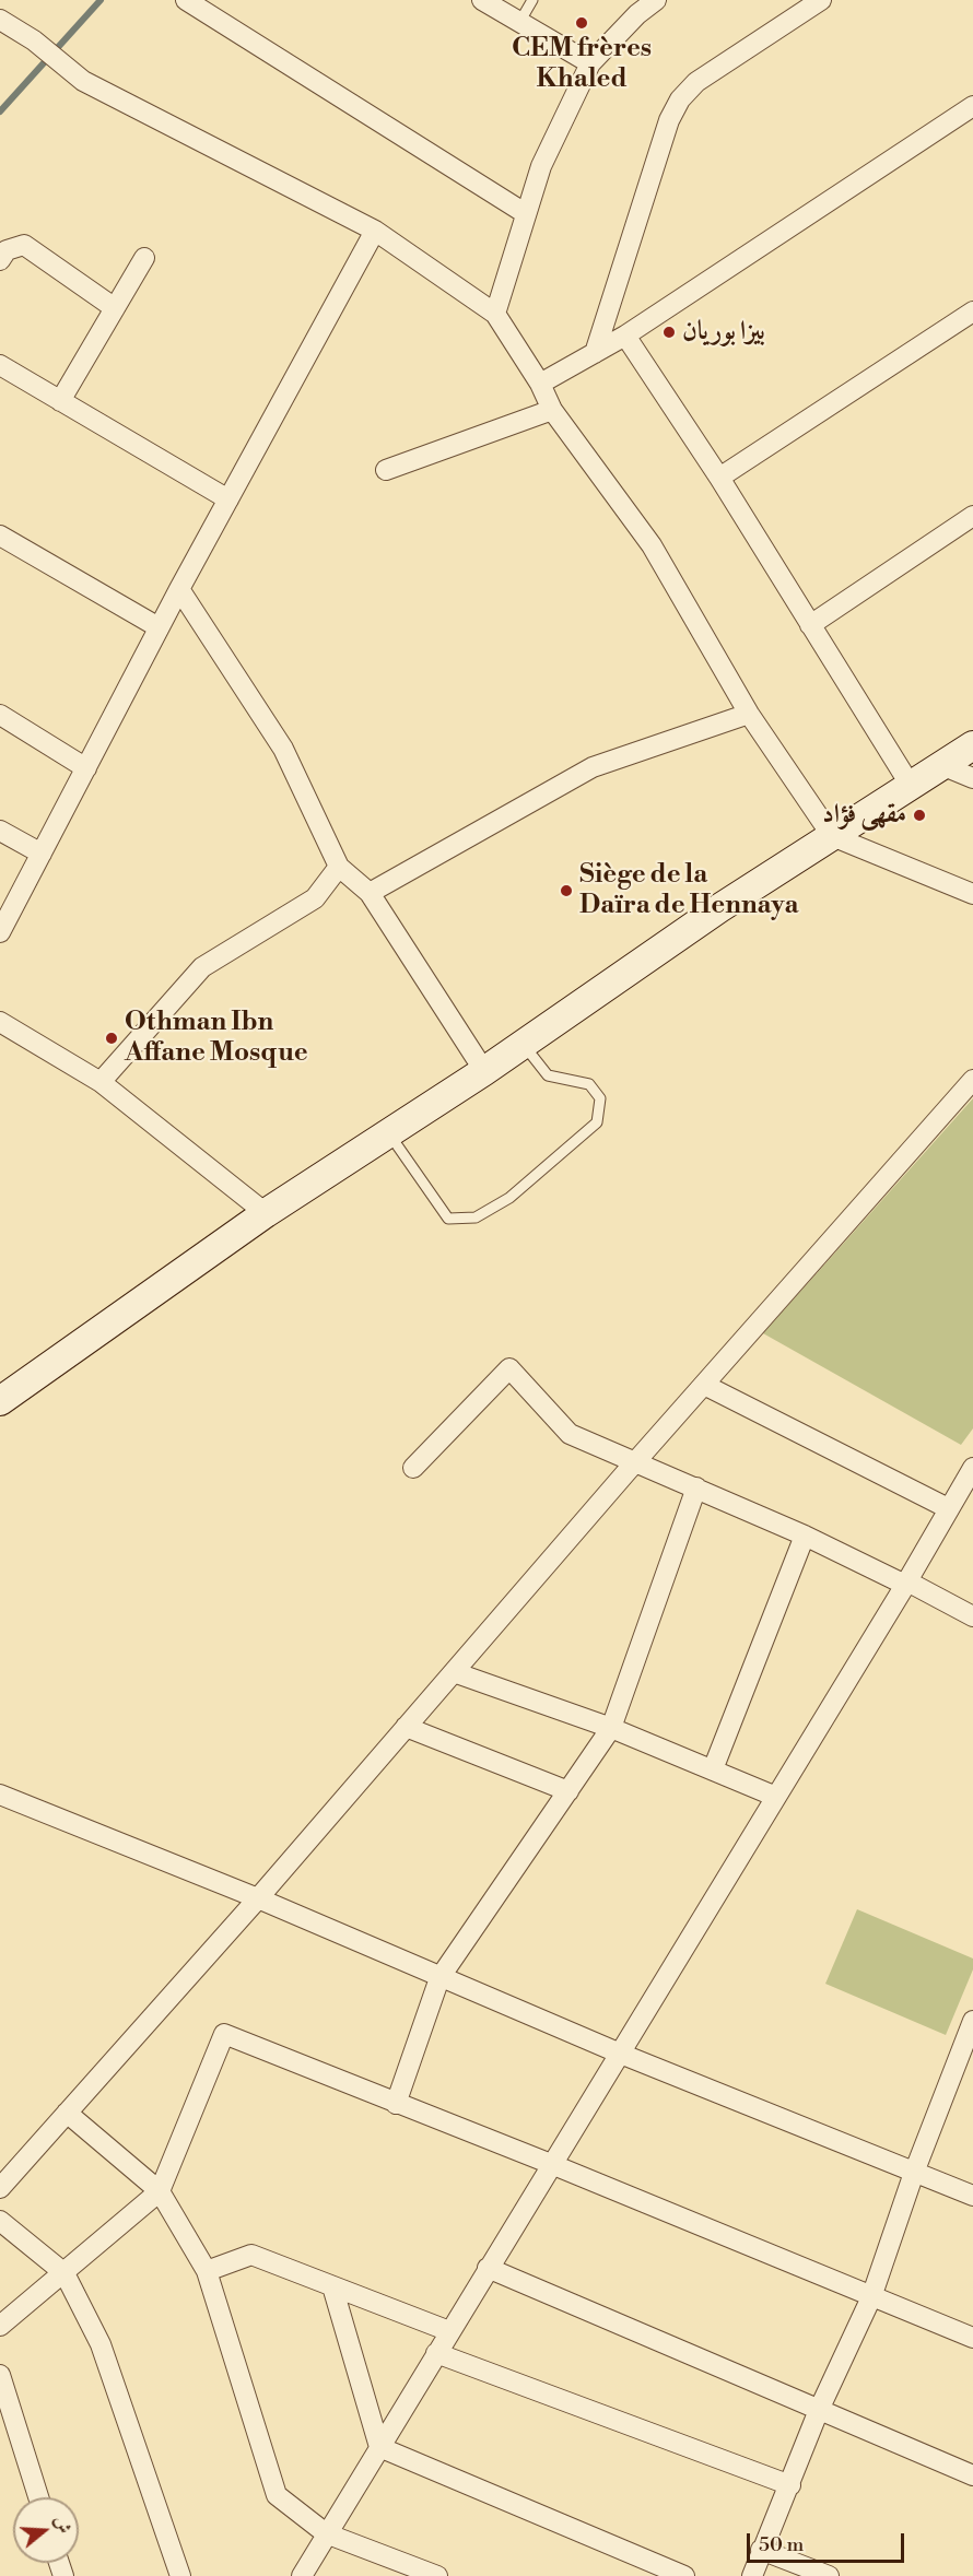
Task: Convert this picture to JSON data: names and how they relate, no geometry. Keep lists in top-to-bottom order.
{
  "places": [
    "CEM frères Khaled",
    "بيزا بوريان",
    "مقهى فؤاد",
    "Siège de la Daïra de Hennaya",
    "Othman Ibn Affane Mosque"
  ],
  "scale_bar": "50 m",
  "north": "right"
}
